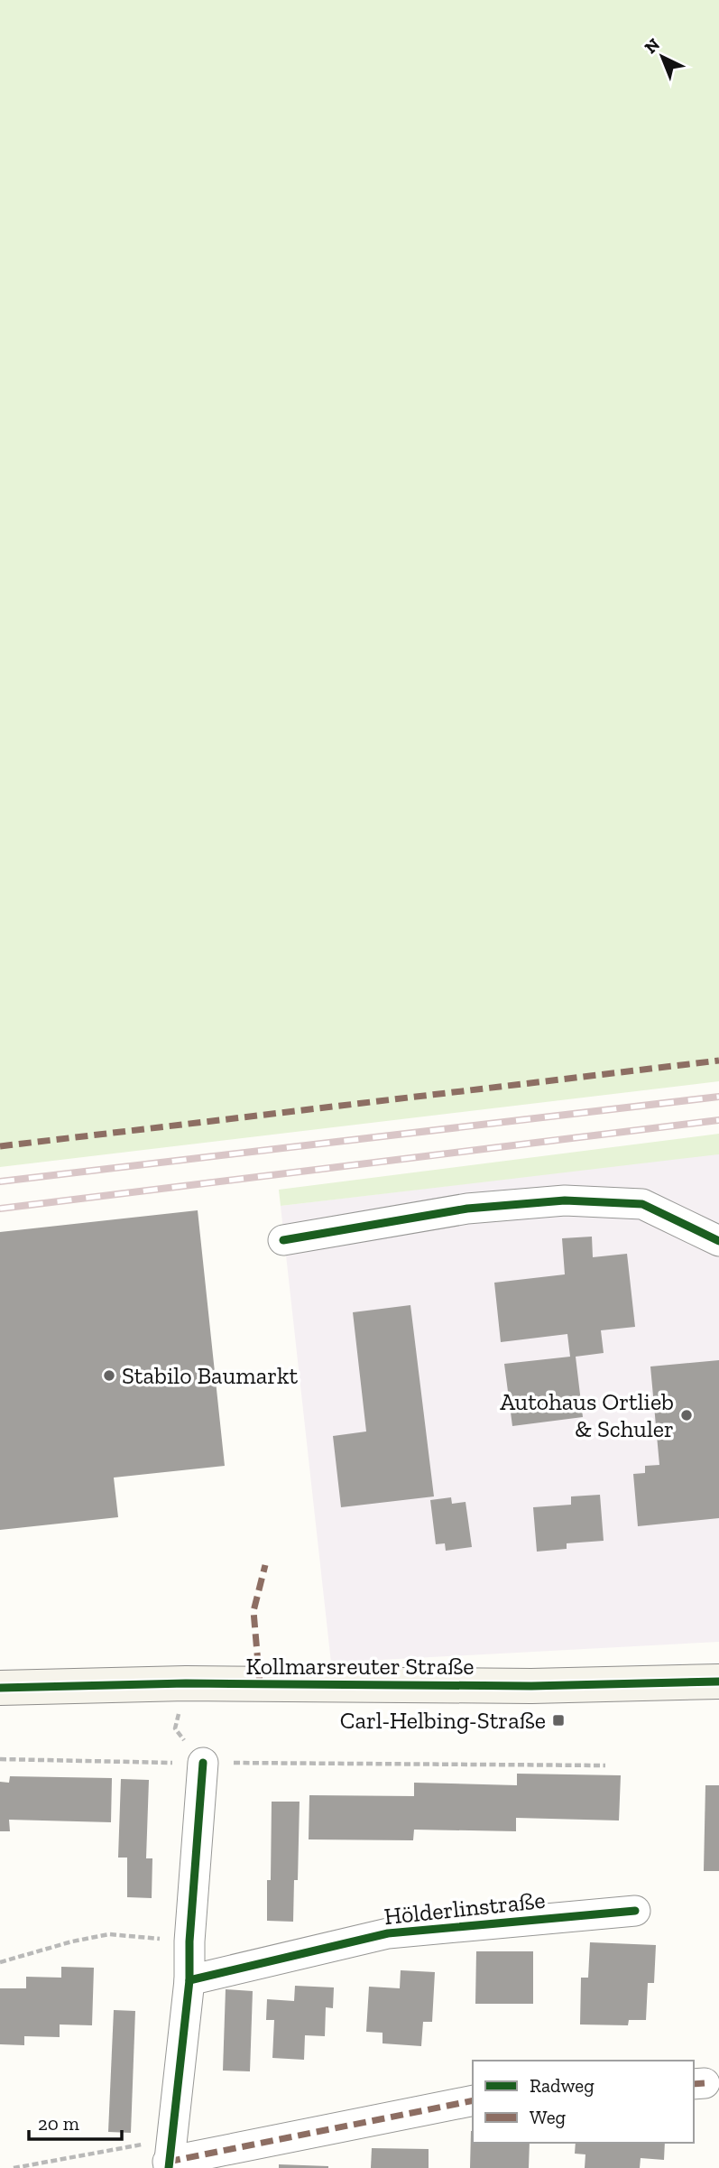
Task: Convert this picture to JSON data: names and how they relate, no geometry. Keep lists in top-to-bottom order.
{
  "streets": {
    "main road": ["Kollmarsreuter Straße"],
    "street": ["Hölderlinstraße"]
  },
  "places": {
    "other": ["Stabilo Baumarkt", "Autohaus Ortlieb & Schuler"],
    "transit": ["Carl-Helbing-Straße"]
  },
  "legend": ["Radweg", "Weg"],
  "scale_bar": "20 m",
  "north": "top left"
}
